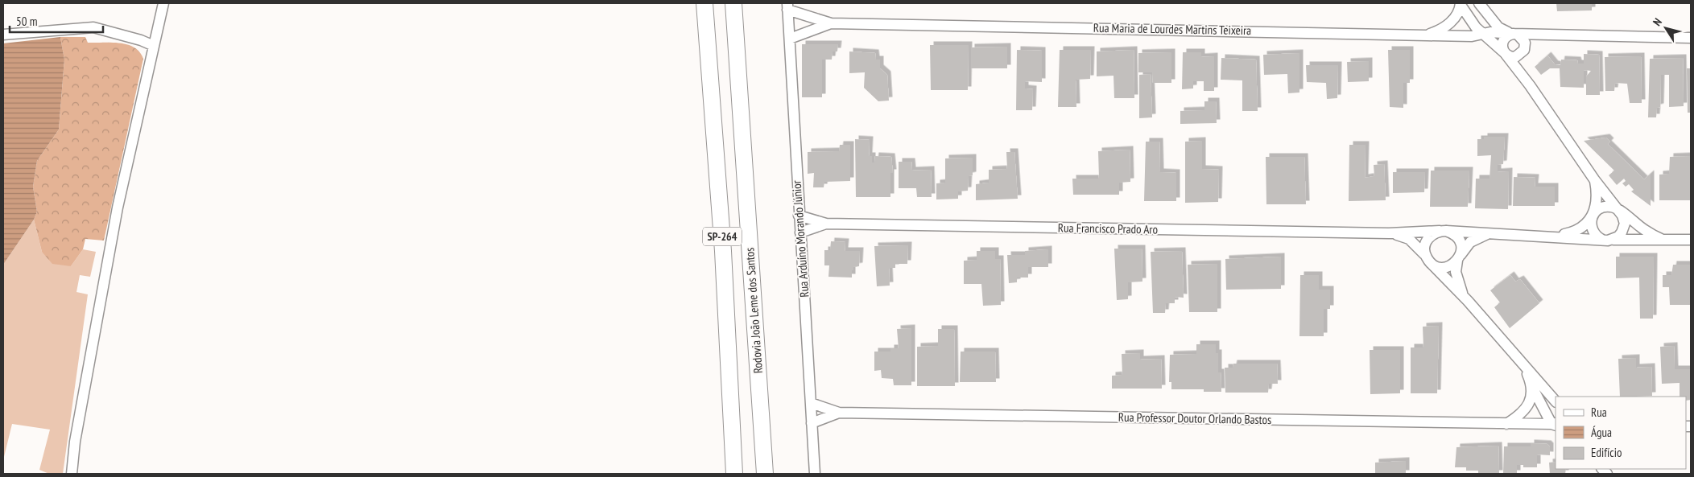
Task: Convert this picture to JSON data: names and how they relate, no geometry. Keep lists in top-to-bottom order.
{
  "streets": {
    "main road": ["SP-264", "Rodovia João Leme dos Santos"],
    "street": [
      "Rua Maria de Lourdes Martins Teixeira",
      "Rua Francisco Prado Aro",
      "Rua Arduíno Morando Júnior",
      "Rua Professor Doutor Orlando Bastos"
    ]
  },
  "crossings": [
    ["Rua Maria de Lourdes Martins Teixeira", "Rua Arduíno Morando Júnior"],
    ["Rua Francisco Prado Aro", "Rua Arduíno Morando Júnior"],
    ["Rua Arduíno Morando Júnior", "Rua Professor Doutor Orlando Bastos"]
  ],
  "legend": ["Rua", "Água", "Edifício"],
  "scale_bar": "50 m",
  "north": "top left"
}
